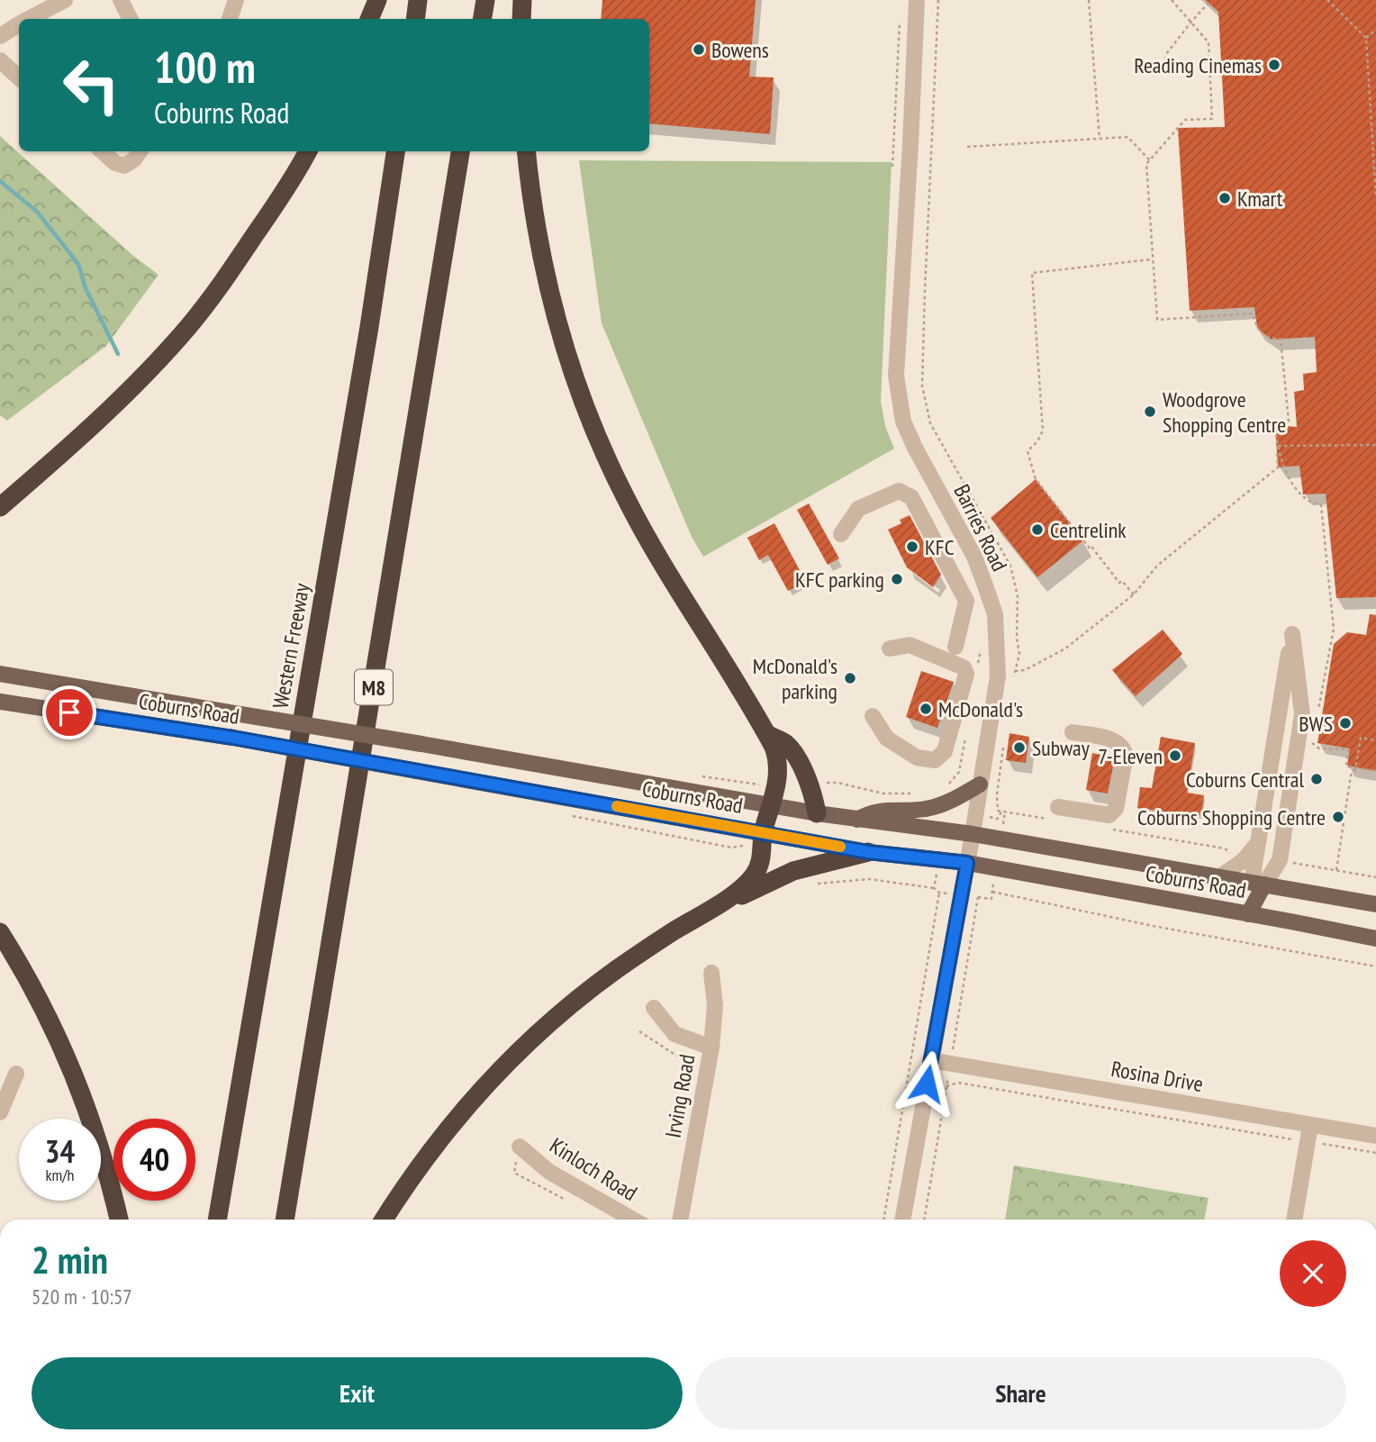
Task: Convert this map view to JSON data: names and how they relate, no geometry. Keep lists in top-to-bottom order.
{
  "streets": {
    "highway": ["Western Freeway", "M8"],
    "main road": ["Coburns Road"],
    "street": [
      "Barries Road",
      "Rosina Drive",
      "Irving Road",
      "Kinloch Road"
    ]
  },
  "crossings": [
    ["Barries Road", "Coburns Road"],
    ["Barries Road", "Rosina Drive"]
  ],
  "places": [
    "Bowens",
    "Reading Cinemas",
    "Kmart",
    "Woodgrove Shopping Centre",
    "Centrelink",
    "KFC",
    "KFC parking",
    "McDonald's parking",
    "McDonald's",
    "BWS",
    "Subway",
    "7-Eleven",
    "Coburns Central",
    "Coburns Shopping Centre"
  ],
  "page": {
    "turn": ["100 m", "Coburns Road"],
    "speed": "34 km/h",
    "limit": "40",
    "heading": ["2 min", "520 m · 10:57"],
    "buttons": ["Exit", "Share"]
  }
}
